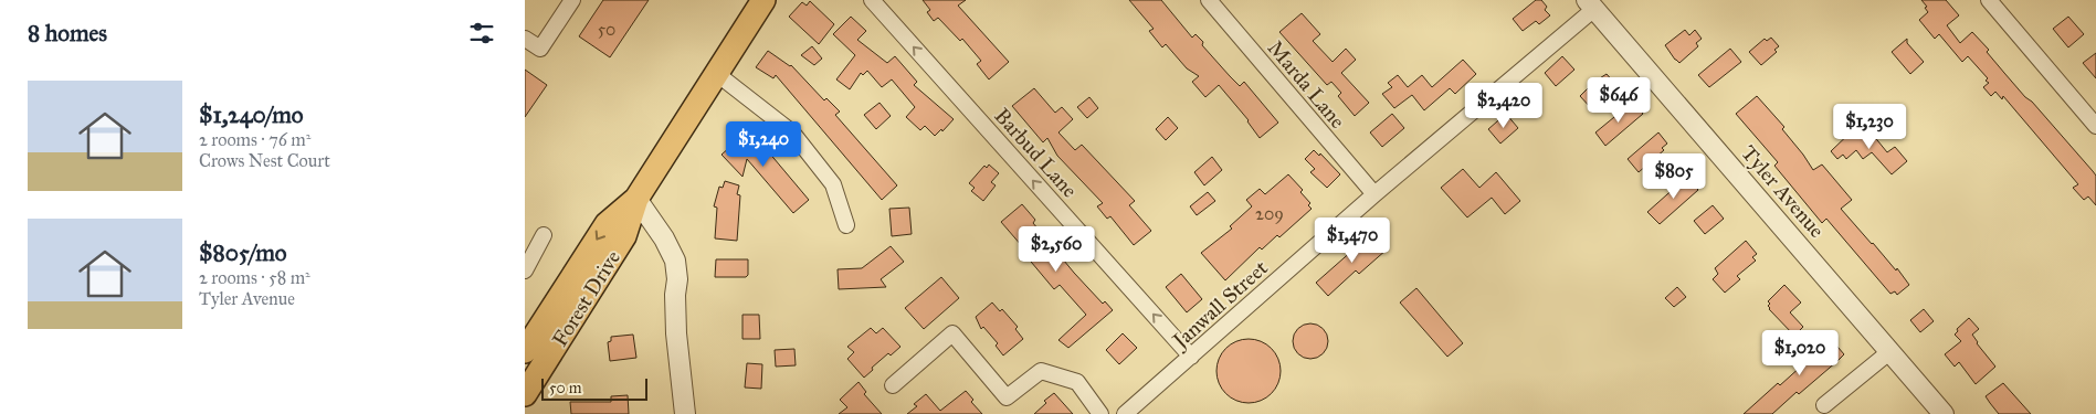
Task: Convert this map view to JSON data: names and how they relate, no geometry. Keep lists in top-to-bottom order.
{
  "streets": {
    "main road": ["Forest Drive"],
    "street": [
      "Marda Lane",
      "Barbud Lane",
      "Tyler Avenue",
      "Janwall Street"
    ]
  },
  "crossings": [
    ["Marda Lane", "Janwall Street"],
    ["Barbud Lane", "Janwall Street"],
    ["Tyler Avenue", "Janwall Street"]
  ],
  "one_way": ["Barbud Lane"],
  "house_numbers": ["50", "209"],
  "scale_bar": "50 m",
  "page": {
    "heading": "8 homes",
    "list": [
      {
        "name": "$1,240/mo",
        "note": "2 rooms · 76 m² · Crows Nest Court"
      },
      {
        "name": "$805/mo",
        "note": "2 rooms · 58 m² · Tyler Avenue"
      }
    ],
    "price": [
      "$646",
      "$2,420",
      "$1,230",
      "$1,240",
      "$805",
      "$1,470",
      "$2,560",
      "$1,020"
    ],
    "scale": "50 m"
  }
}
